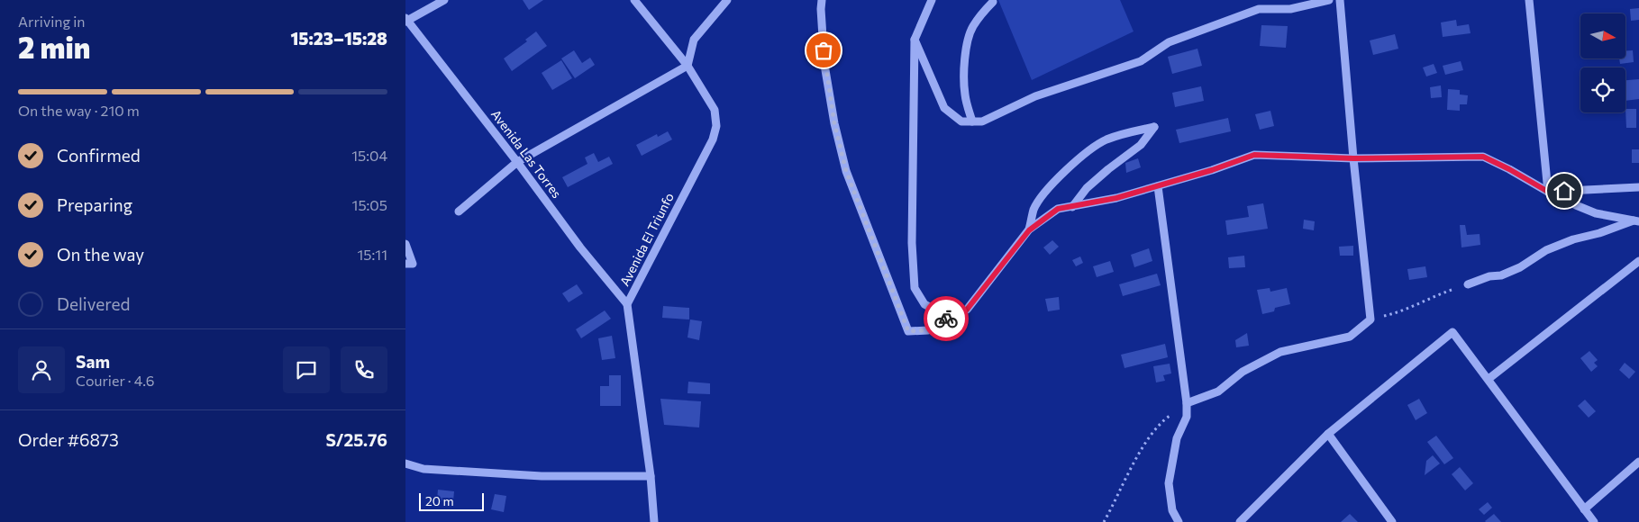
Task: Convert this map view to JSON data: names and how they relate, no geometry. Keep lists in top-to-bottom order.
{
  "streets": {
    "street": ["Avenida Las Torres", "Avenida El Triunfo"]
  },
  "crossings": [
    ["Avenida Las Torres", "Avenida El Triunfo"]
  ],
  "scale_bar": "20 m",
  "north": "right",
  "page": {
    "heading": ["2 min", "Arriving in", "15:23–15:28"],
    "panel": [
      "Sam",
      "Courier · 4.6",
      "Order #6873",
      "S/25.76"
    ],
    "bar": "On the way · 210 m",
    "list": [
      ["Confirmed", "15:04"],
      ["Preparing", "15:05"],
      ["On the way", "15:11"],
      "Delivered"
    ],
    "scale": "20 m"
  }
}
